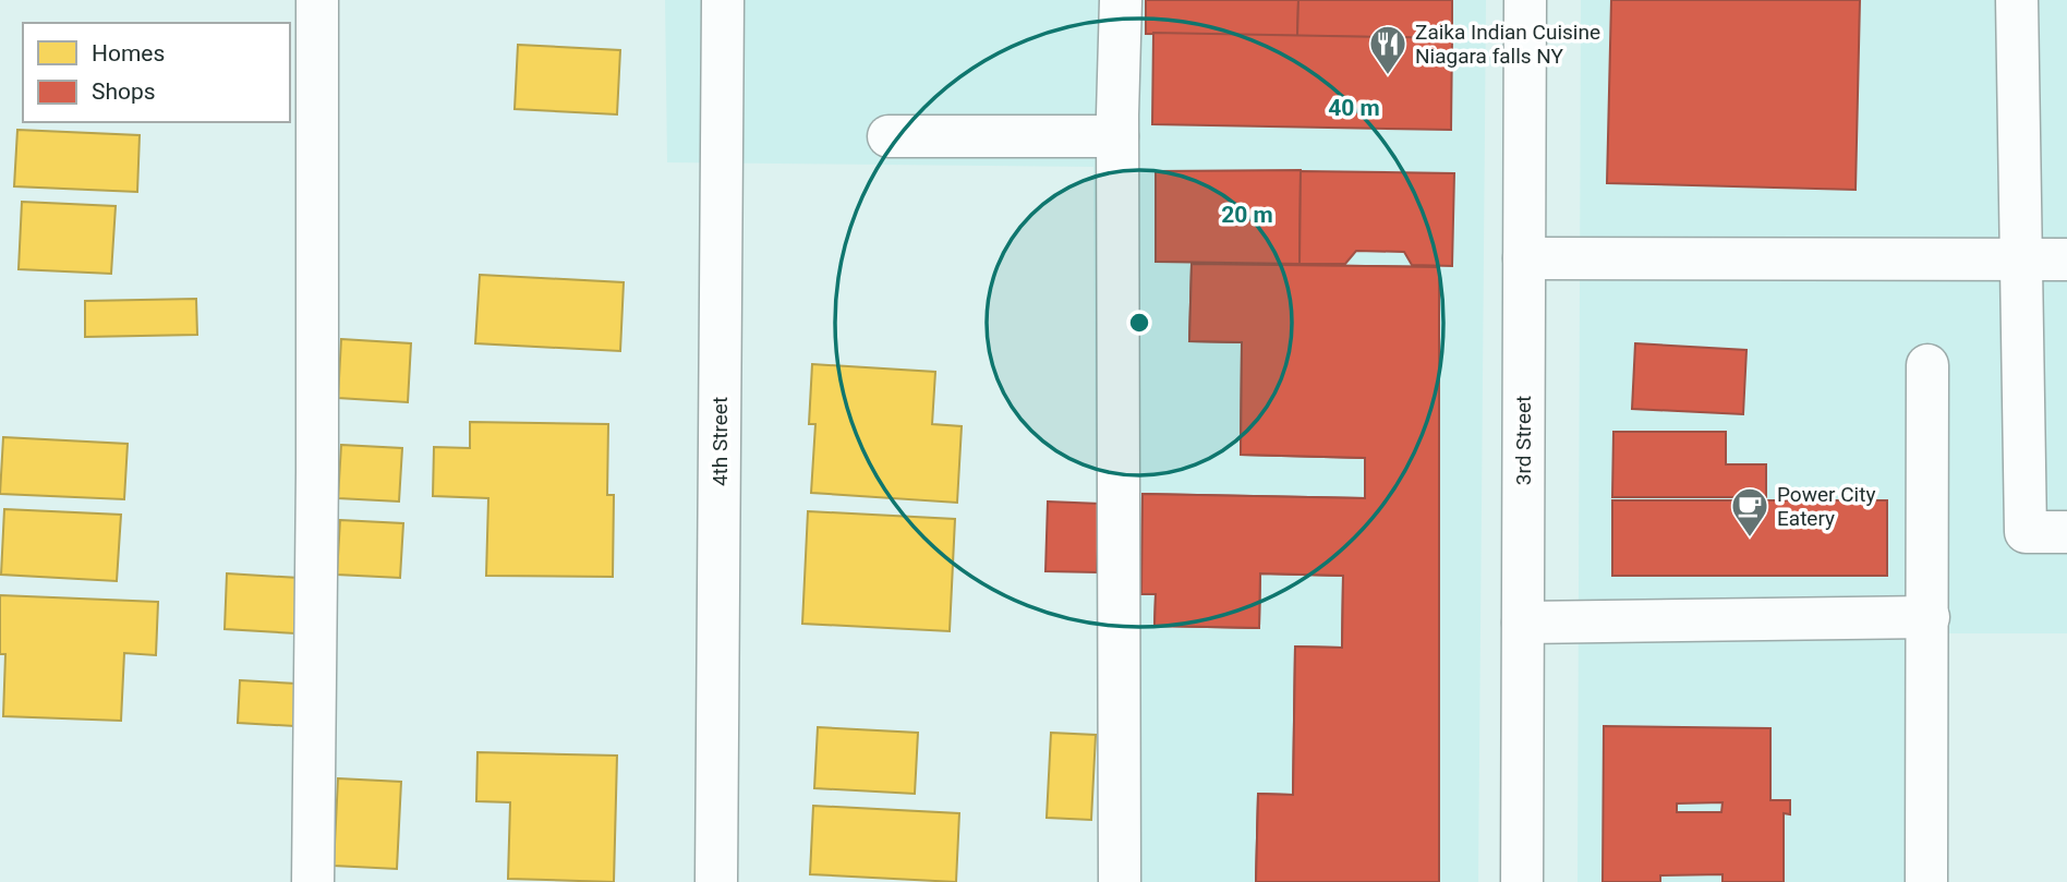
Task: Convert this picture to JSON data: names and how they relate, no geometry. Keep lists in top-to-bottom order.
{
  "streets": {
    "street": ["3rd Street", "4th Street"]
  },
  "places": {
    "restaurant": ["Zaika Indian Cuisine Niagara falls NY"],
    "cafe": ["Power City Eatery"]
  },
  "legend": ["Homes", "Shops"],
  "rings": ["40 m", "20 m"]
}
